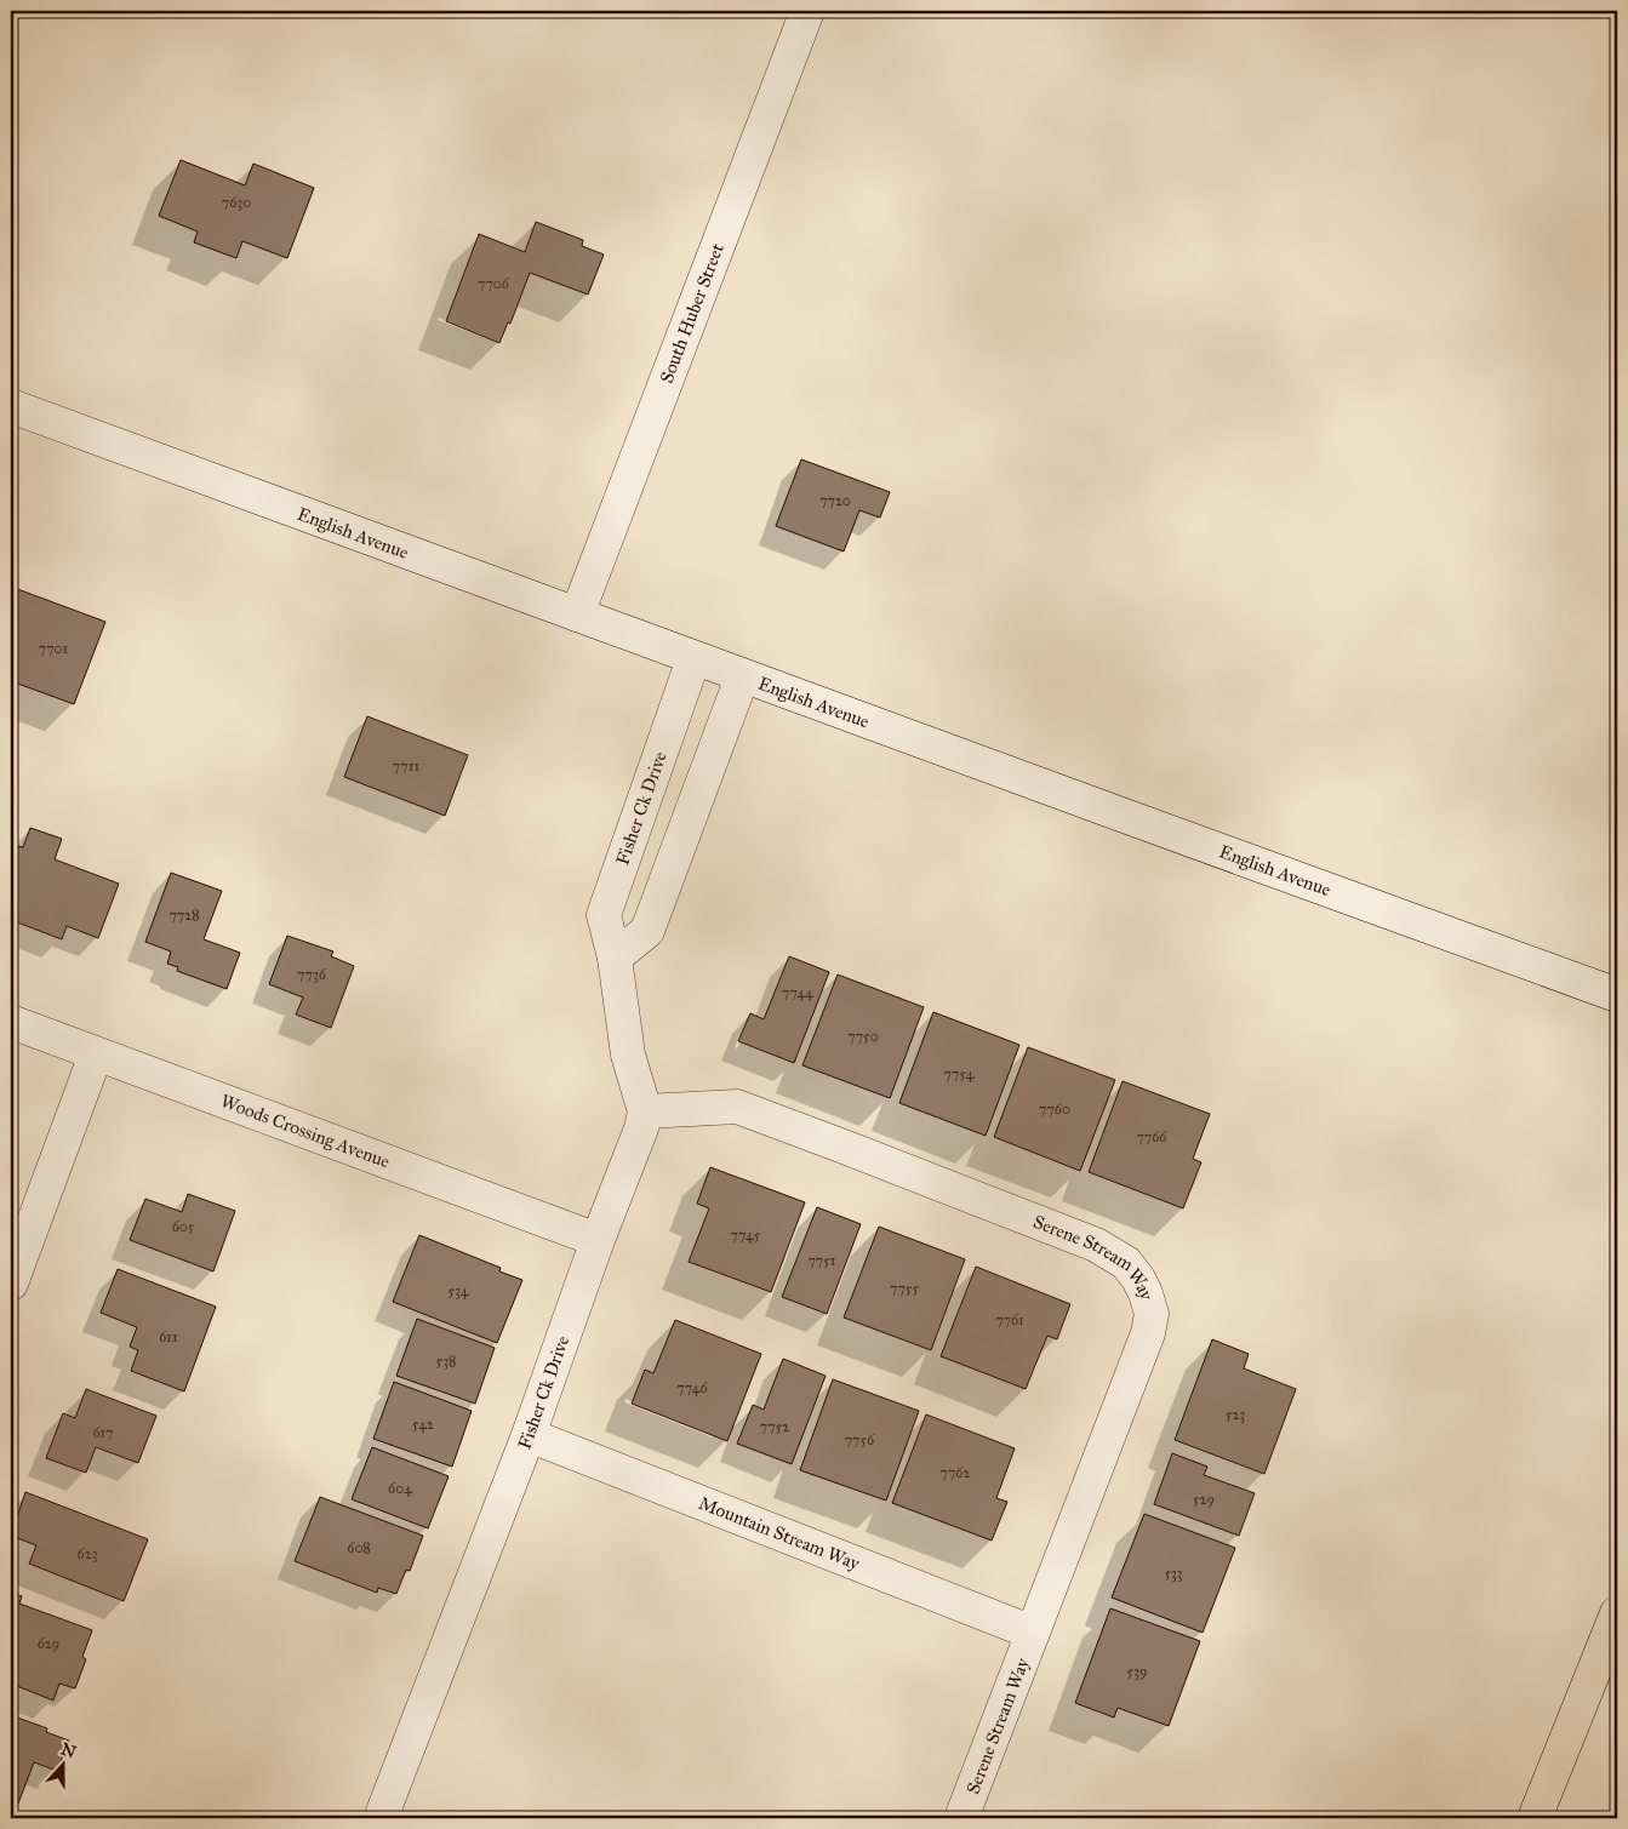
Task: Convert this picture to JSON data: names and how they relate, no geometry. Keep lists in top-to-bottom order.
{
  "streets": {
    "street": [
      "South Huber Street",
      "English Avenue",
      "Fisher Ck Drive",
      "Woods Crossing Avenue",
      "Serene Stream Way",
      "Mountain Stream Way"
    ]
  },
  "crossings": [
    ["South Huber Street", "English Avenue"],
    ["English Avenue", "Fisher Ck Drive"],
    ["Fisher Ck Drive", "Woods Crossing Avenue"],
    ["Fisher Ck Drive", "Serene Stream Way"],
    ["Fisher Ck Drive", "Mountain Stream Way"],
    ["Serene Stream Way", "Mountain Stream Way"]
  ],
  "house_numbers": [
    "7630",
    "7706",
    "7720",
    "7701",
    "7711",
    "7728",
    "7736",
    "7744",
    "7750",
    "7754",
    "7760",
    "7766",
    "605",
    "7745",
    "7751",
    "7755",
    "534",
    "7761",
    "611",
    "538",
    "7746",
    "523",
    "542",
    "7752",
    "617",
    "7756",
    "7762",
    "604",
    "529",
    "608",
    "623",
    "533",
    "629",
    "539"
  ],
  "north": "top"
}
